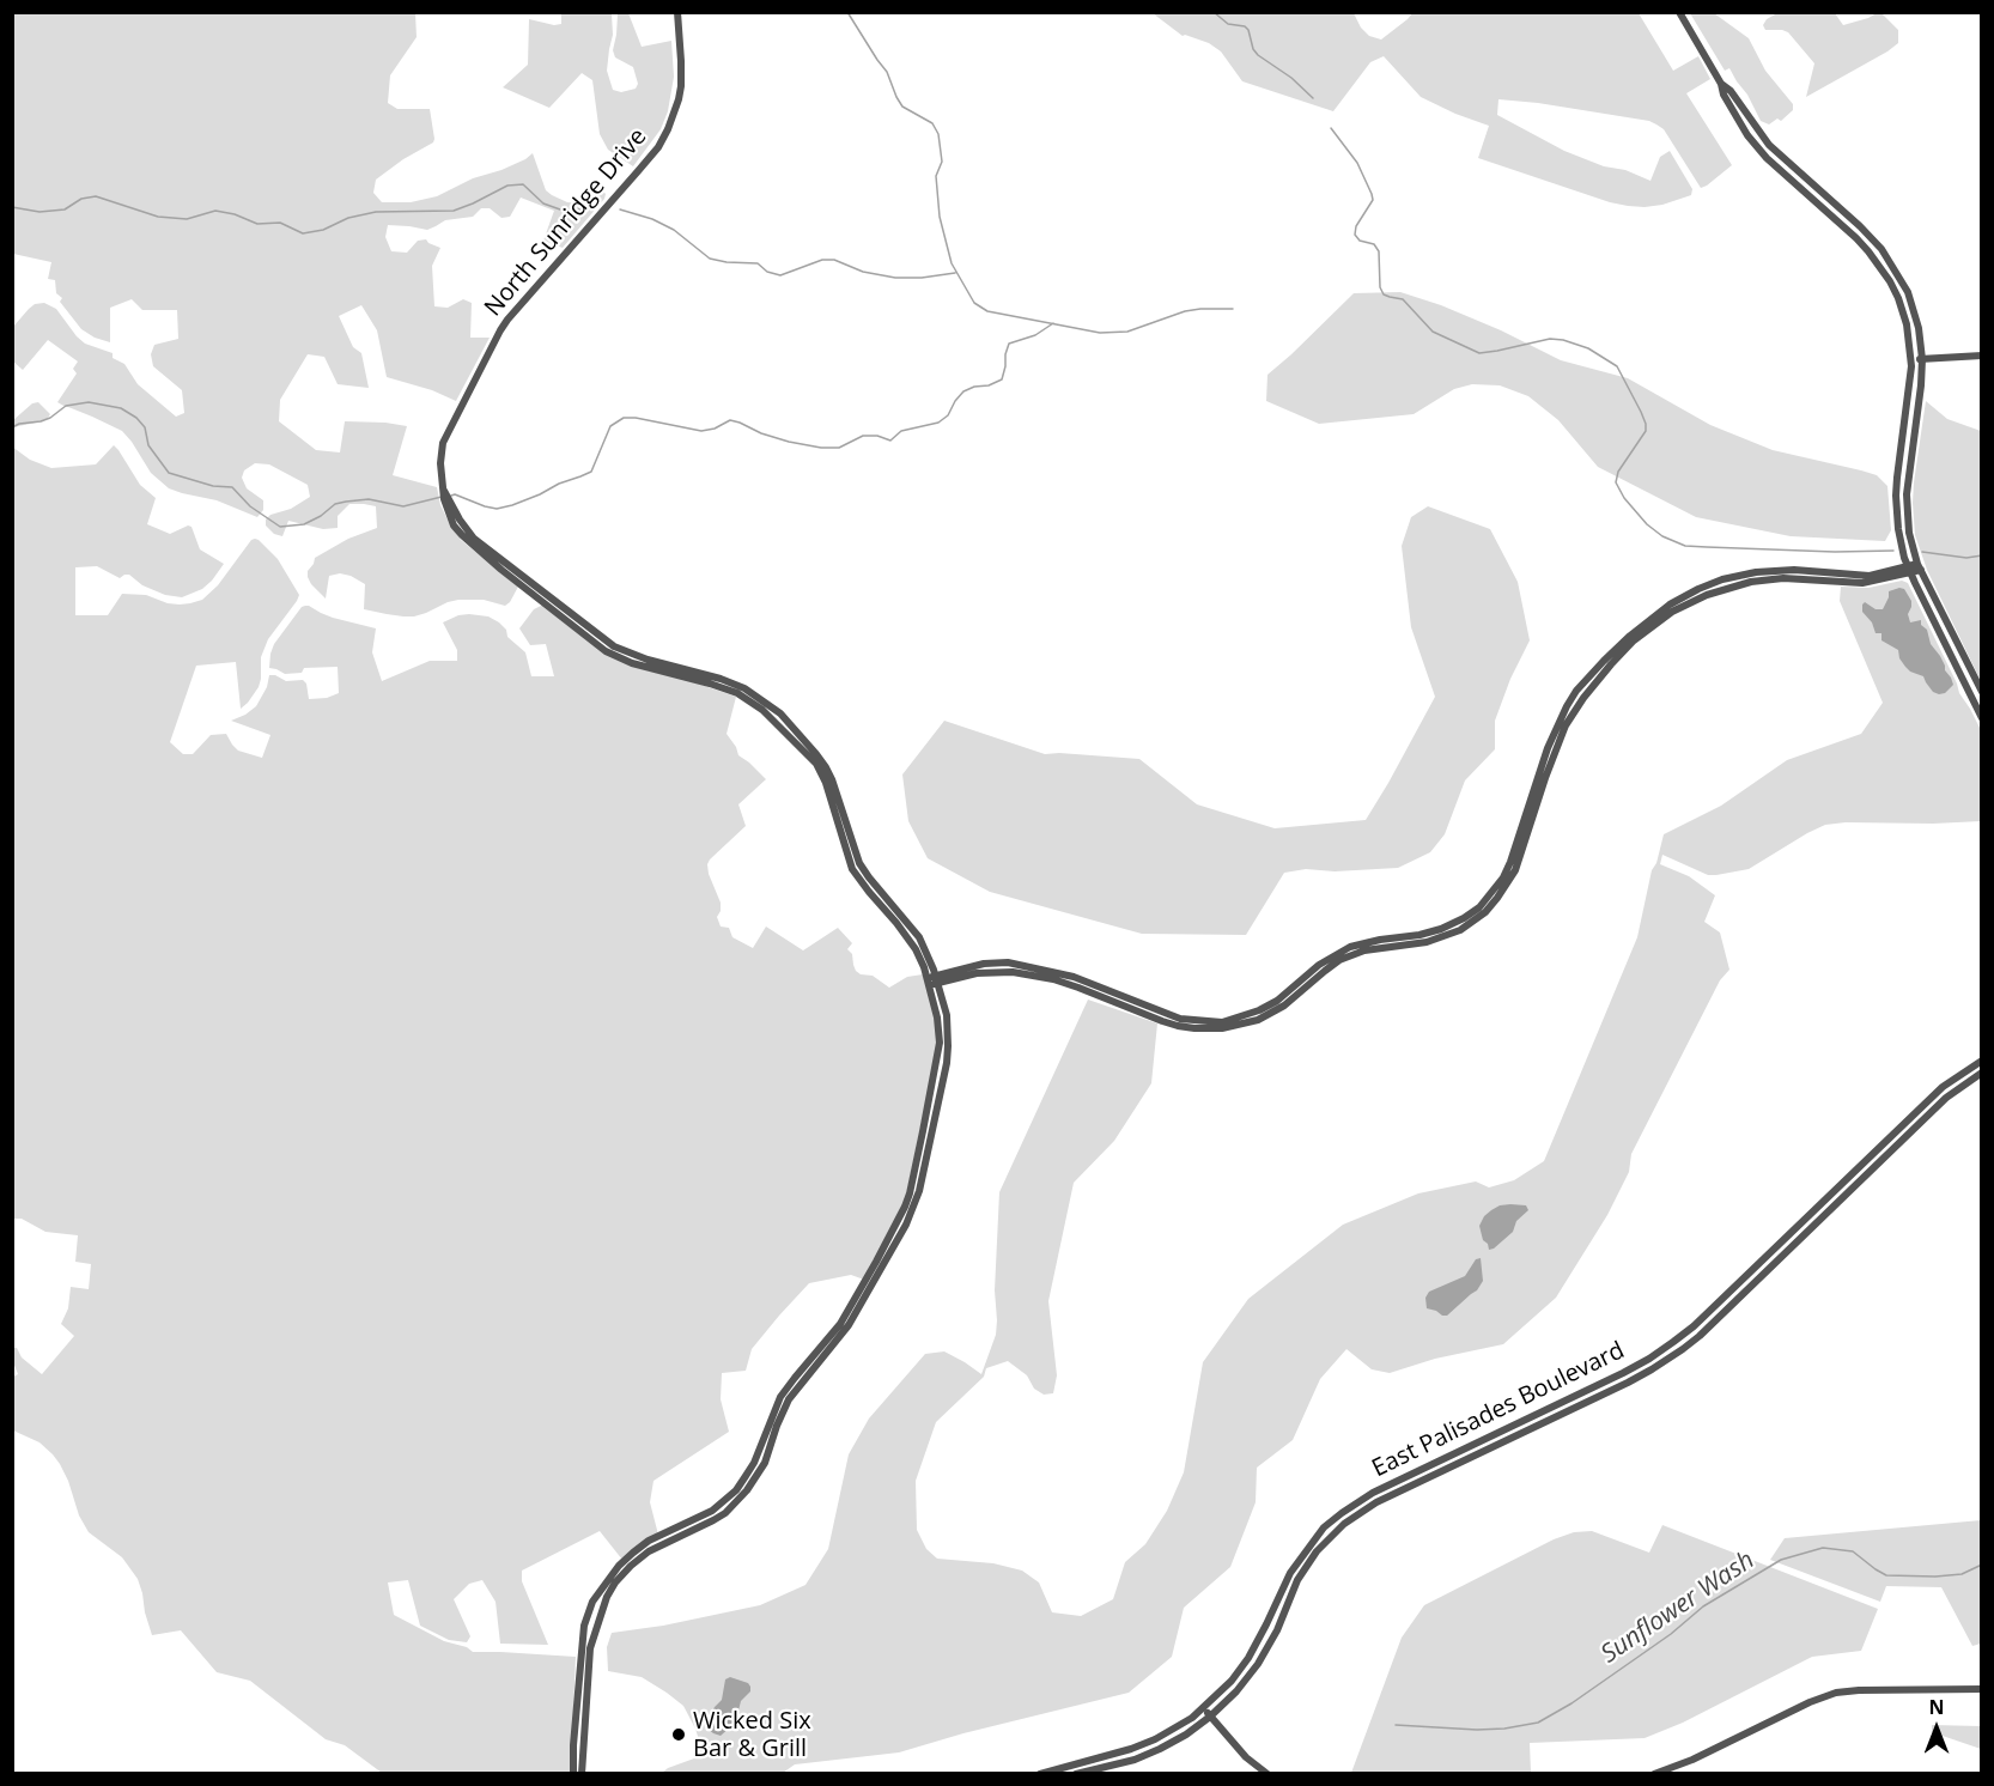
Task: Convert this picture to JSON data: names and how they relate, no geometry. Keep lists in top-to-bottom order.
{
  "streets": {
    "street": ["North Sunridge Drive", "East Palisades Boulevard"]
  },
  "water": ["Sunflower Wash"],
  "places": ["Wicked Six Bar & Grill"],
  "north": "top"
}
